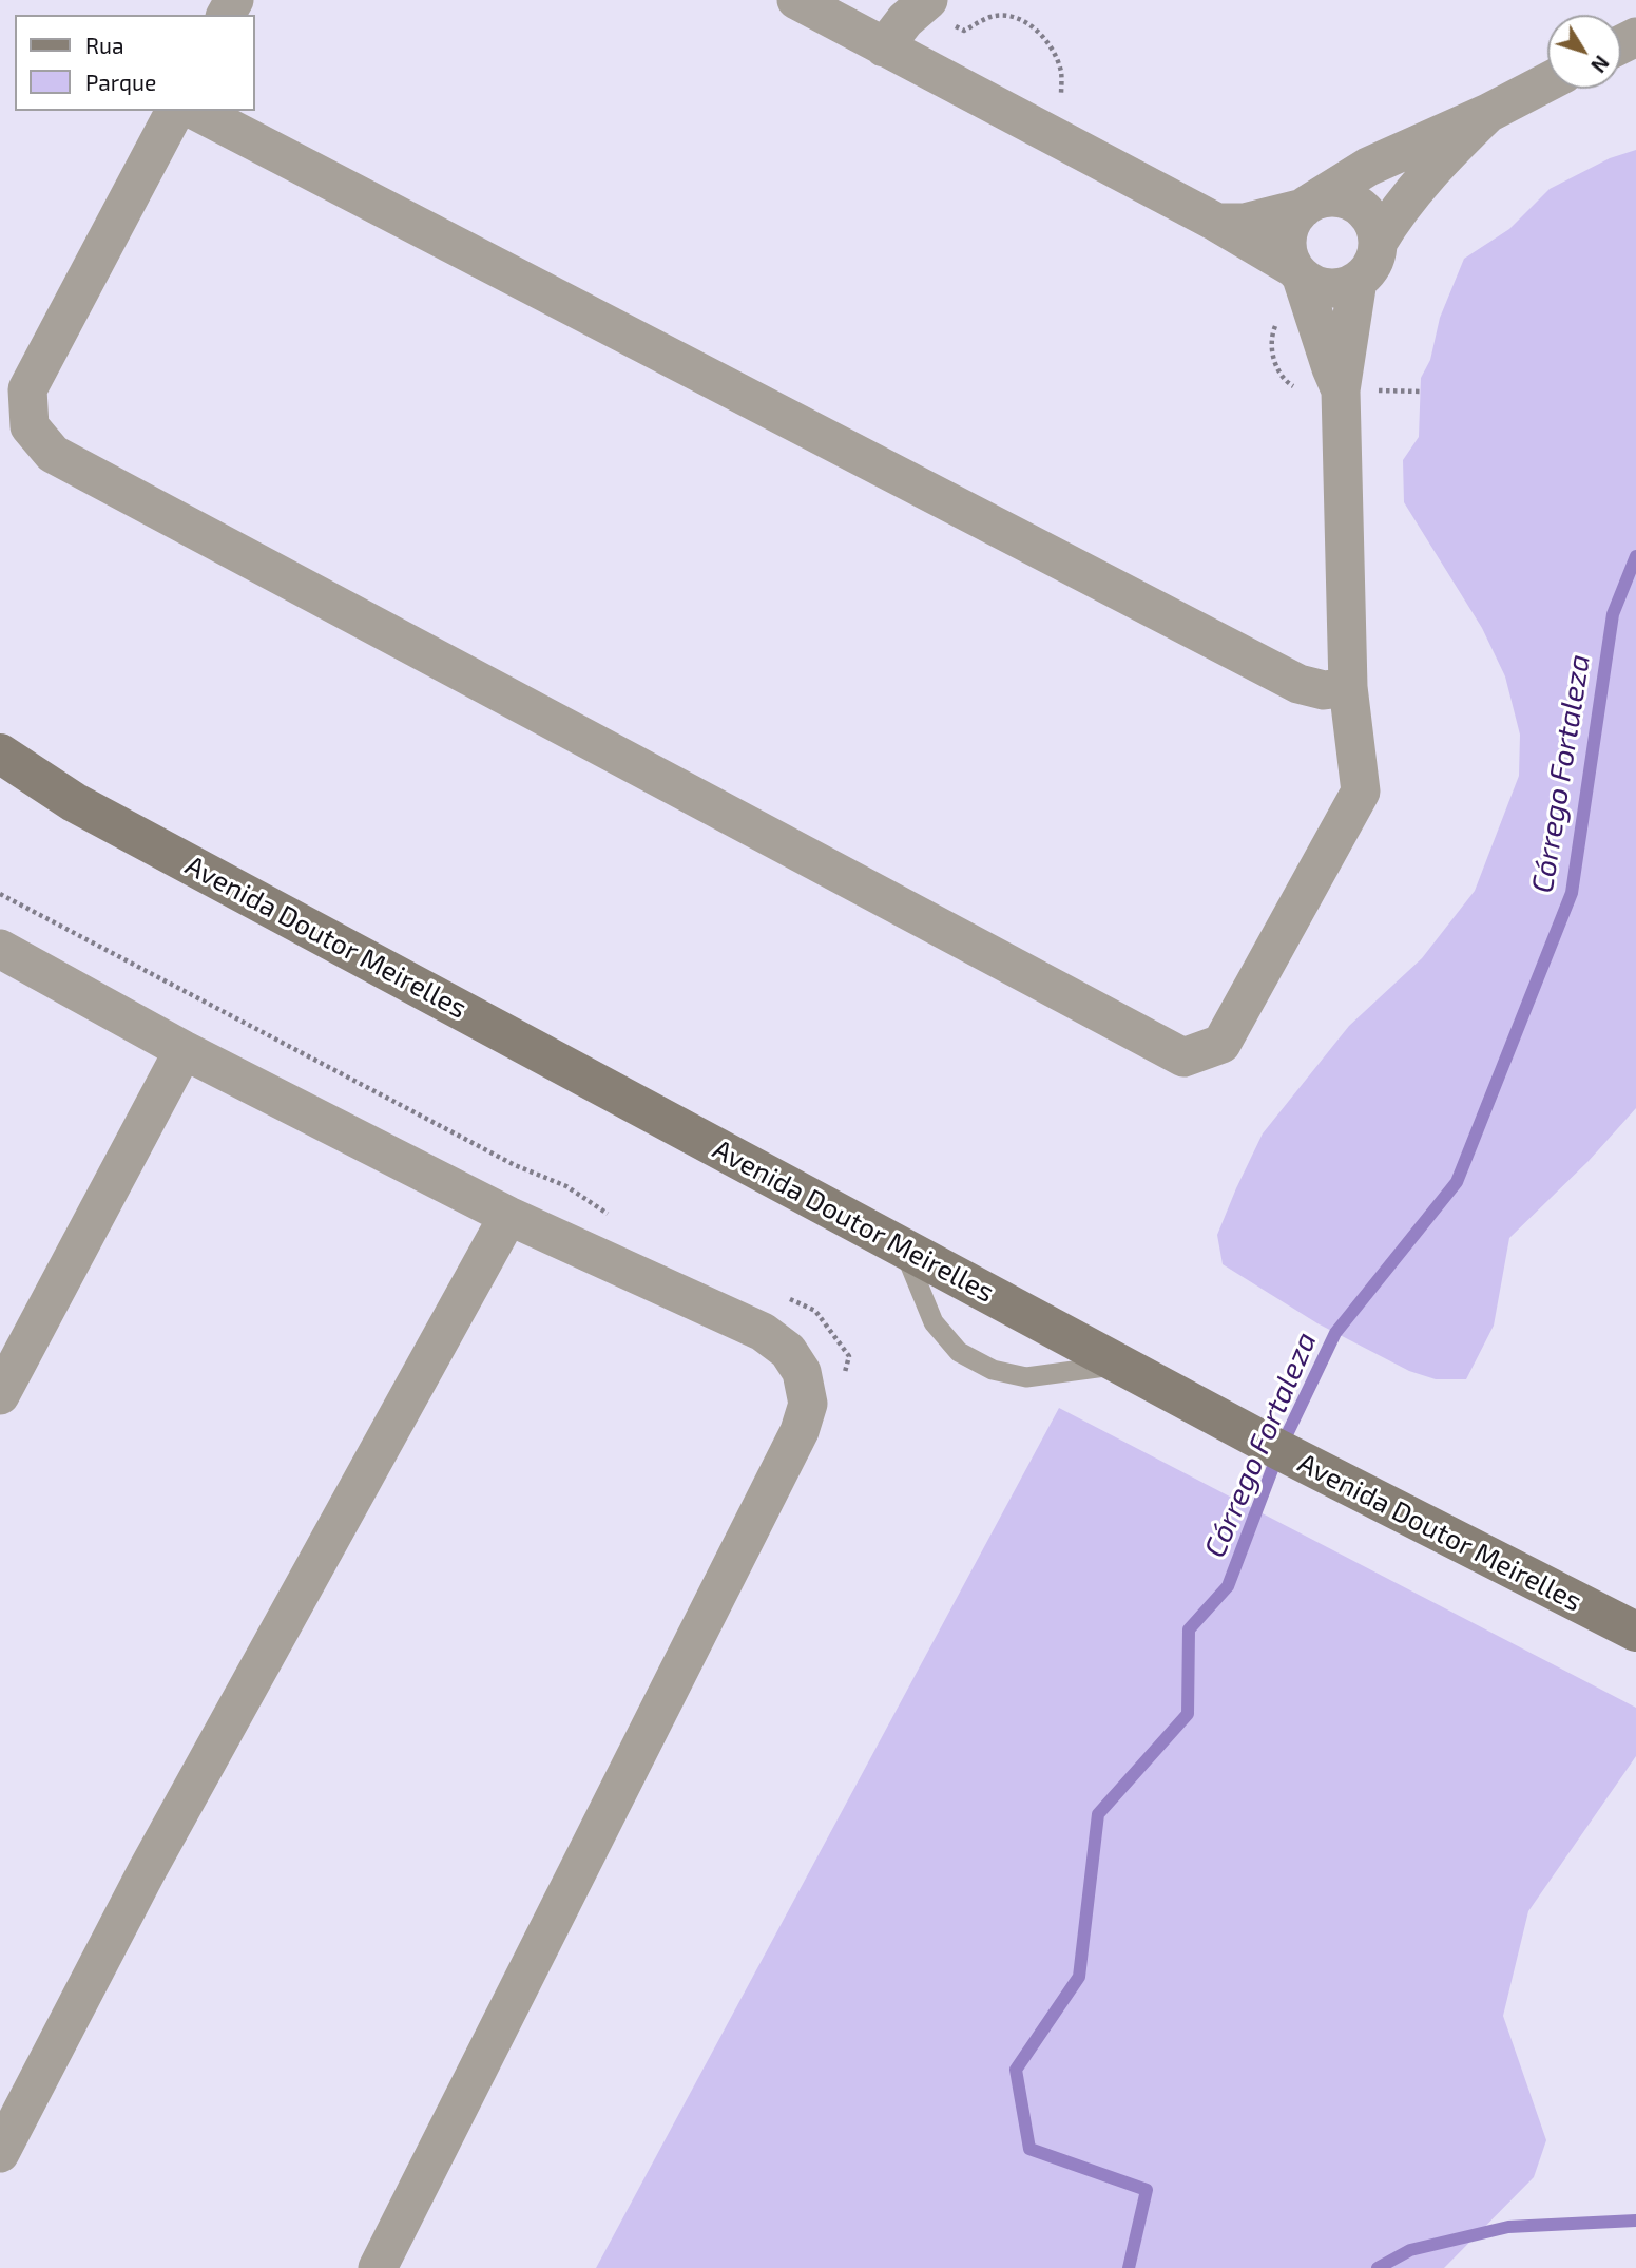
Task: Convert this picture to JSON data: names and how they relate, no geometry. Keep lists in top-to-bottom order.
{
  "streets": {
    "street": ["Avenida Doutor Meirelles"]
  },
  "water": ["Córrego Fortaleza"],
  "legend": ["Rua", "Parque"],
  "north": "bottom right"
}
